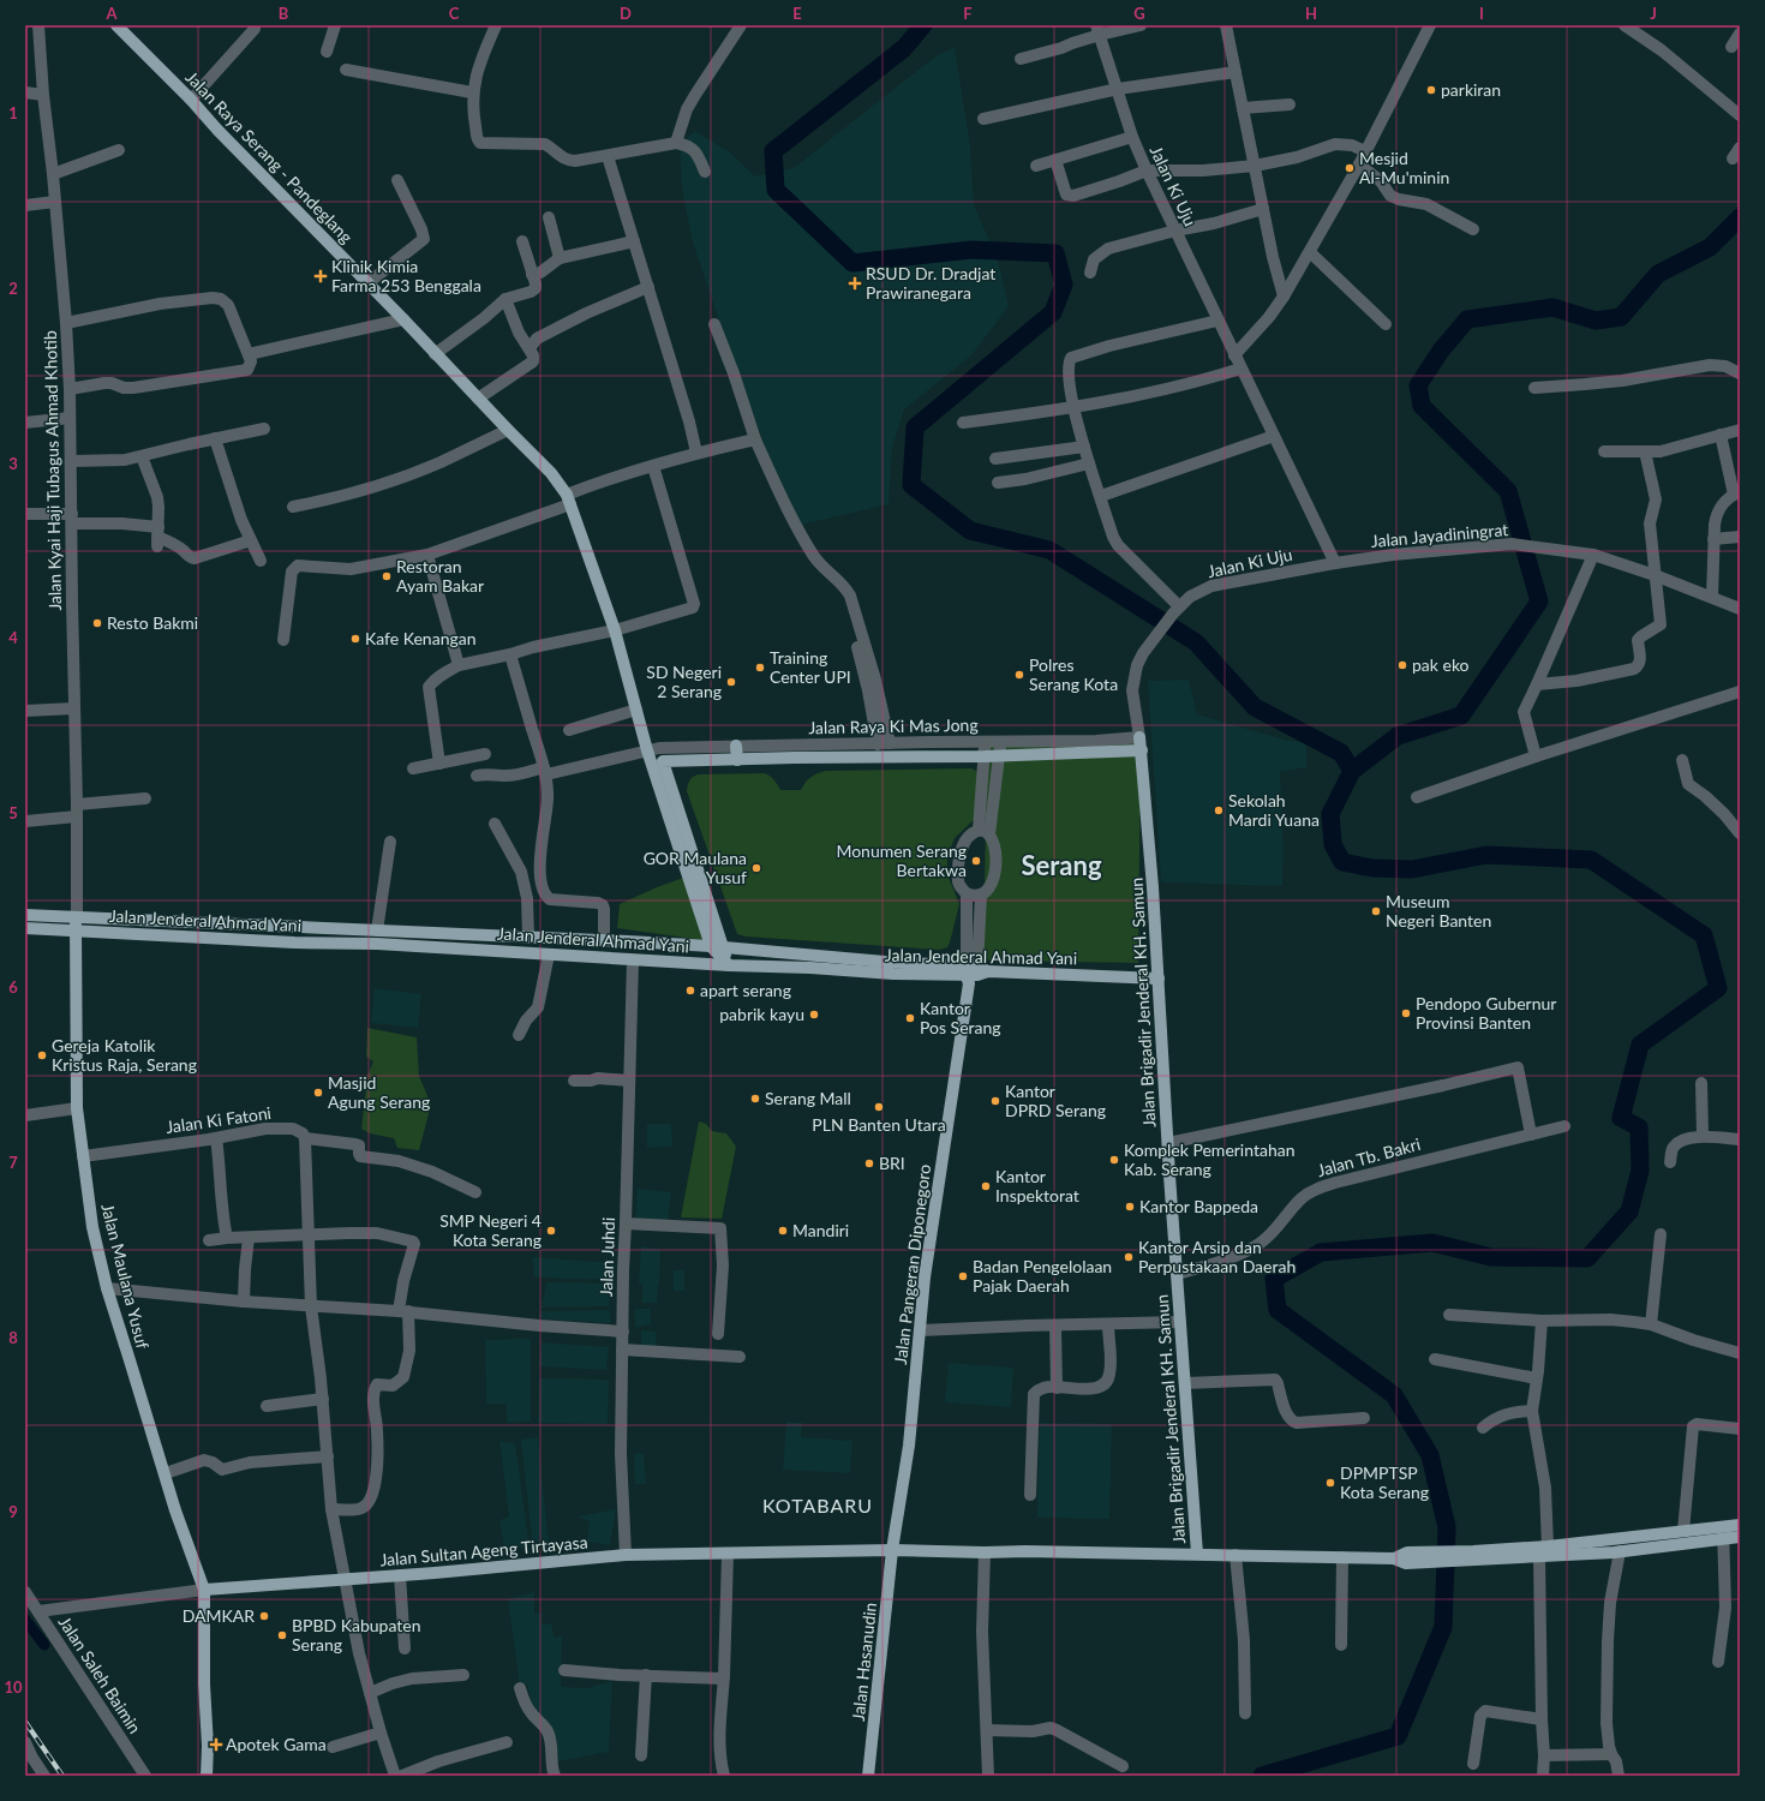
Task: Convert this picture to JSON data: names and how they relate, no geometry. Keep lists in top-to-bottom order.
{
  "streets": {
    "main road": [
      "Jalan Raya Serang - Pandeglang",
      "Jalan Jenderal Ahmad Yani",
      "Jalan Brigadir Jenderal KH. Samun",
      "Jalan Pangeran Diponegoro",
      "Jalan Maulana Yusuf",
      "Jalan Sultan Ageng Tirtayasa",
      "Jalan Hasanudin"
    ],
    "street": [
      "Jalan Ki Uju",
      "Jalan Kyai Haji Tubagus Ahmad Khotib",
      "Jalan Jayadiningrat",
      "Jalan Raya Ki Mas Jong",
      "Jalan Ki Fatoni",
      "Jalan Tb. Bakri",
      "Jalan Juhdi",
      "Jalan Saleh Baimin"
    ]
  },
  "crossings": [
    ["Jalan Raya Serang - Pandeglang", "Jalan Raya Ki Mas Jong"],
    ["Jalan Ki Uju", "Jalan Jayadiningrat"],
    ["Jalan Ki Uju", "Jalan Raya Ki Mas Jong"],
    ["Jalan Ki Uju", "Jalan Brigadir Jenderal KH. Samun"],
    ["Jalan Kyai Haji Tubagus Ahmad Khotib", "Jalan Jenderal Ahmad Yani"],
    ["Jalan Kyai Haji Tubagus Ahmad Khotib", "Jalan Maulana Yusuf"],
    ["Jalan Raya Ki Mas Jong", "Jalan Brigadir Jenderal KH. Samun"],
    ["Jalan Jenderal Ahmad Yani", "Jalan Brigadir Jenderal KH. Samun"],
    ["Jalan Jenderal Ahmad Yani", "Jalan Juhdi"],
    ["Jalan Jenderal Ahmad Yani", "Jalan Pangeran Diponegoro"],
    ["Jalan Jenderal Ahmad Yani", "Jalan Maulana Yusuf"],
    ["Jalan Brigadir Jenderal KH. Samun", "Jalan Tb. Bakri"],
    ["Jalan Brigadir Jenderal KH. Samun", "Jalan Sultan Ageng Tirtayasa"],
    ["Jalan Ki Fatoni", "Jalan Maulana Yusuf"],
    ["Jalan Juhdi", "Jalan Sultan Ageng Tirtayasa"],
    ["Jalan Pangeran Diponegoro", "Jalan Sultan Ageng Tirtayasa"],
    ["Jalan Pangeran Diponegoro", "Jalan Hasanudin"],
    ["Jalan Maulana Yusuf", "Jalan Sultan Ageng Tirtayasa"],
    ["Jalan Sultan Ageng Tirtayasa", "Jalan Hasanudin"]
  ],
  "districts": ["Serang", "KOTABARU"],
  "places": {
    "other": [
      "parkiran",
      "Mesjid Al-Mu'minin",
      "Restoran Ayam Bakar",
      "Resto Bakmi",
      "Kafe Kenangan",
      "pak eko",
      "Training Center UPI",
      "Polres Serang Kota",
      "SD Negeri 2 Serang",
      "Sekolah Mardi Yuana",
      "Monumen Serang Bertakwa",
      "GOR Maulana Yusuf",
      "Museum Negeri Banten",
      "apart serang",
      "Pendopo Gubernur Provinsi Banten",
      "pabrik kayu",
      "Kantor Pos Serang",
      "Gereja Katolik Kristus Raja, Serang",
      "Masjid Agung Serang",
      "Serang Mall",
      "Kantor DPRD Serang",
      "PLN Banten Utara",
      "Komplek Pemerintahan Kab. Serang",
      "BRI",
      "Kantor Inspektorat",
      "Kantor Bappeda",
      "SMP Negeri 4 Kota Serang",
      "Mandiri",
      "Kantor Arsip dan Perpustakaan Daerah",
      "Badan Pengelolaan Pajak Daerah",
      "DPMPTSP Kota Serang",
      "DAMKAR",
      "BPBD Kabupaten Serang"
    ],
    "health": ["Klinik Kimia Farma 253 Benggala", "RSUD Dr. Dradjat Prawiranegara", "Apotek Gama"]
  },
  "grid": {
    "columns": [
      "A",
      "B",
      "C",
      "D",
      "E",
      "F",
      "G",
      "H",
      "I",
      "J"
    ],
    "rows": [
      "1",
      "2",
      "3",
      "4",
      "5",
      "6",
      "7",
      "8",
      "9",
      "10"
    ]
  }
}
